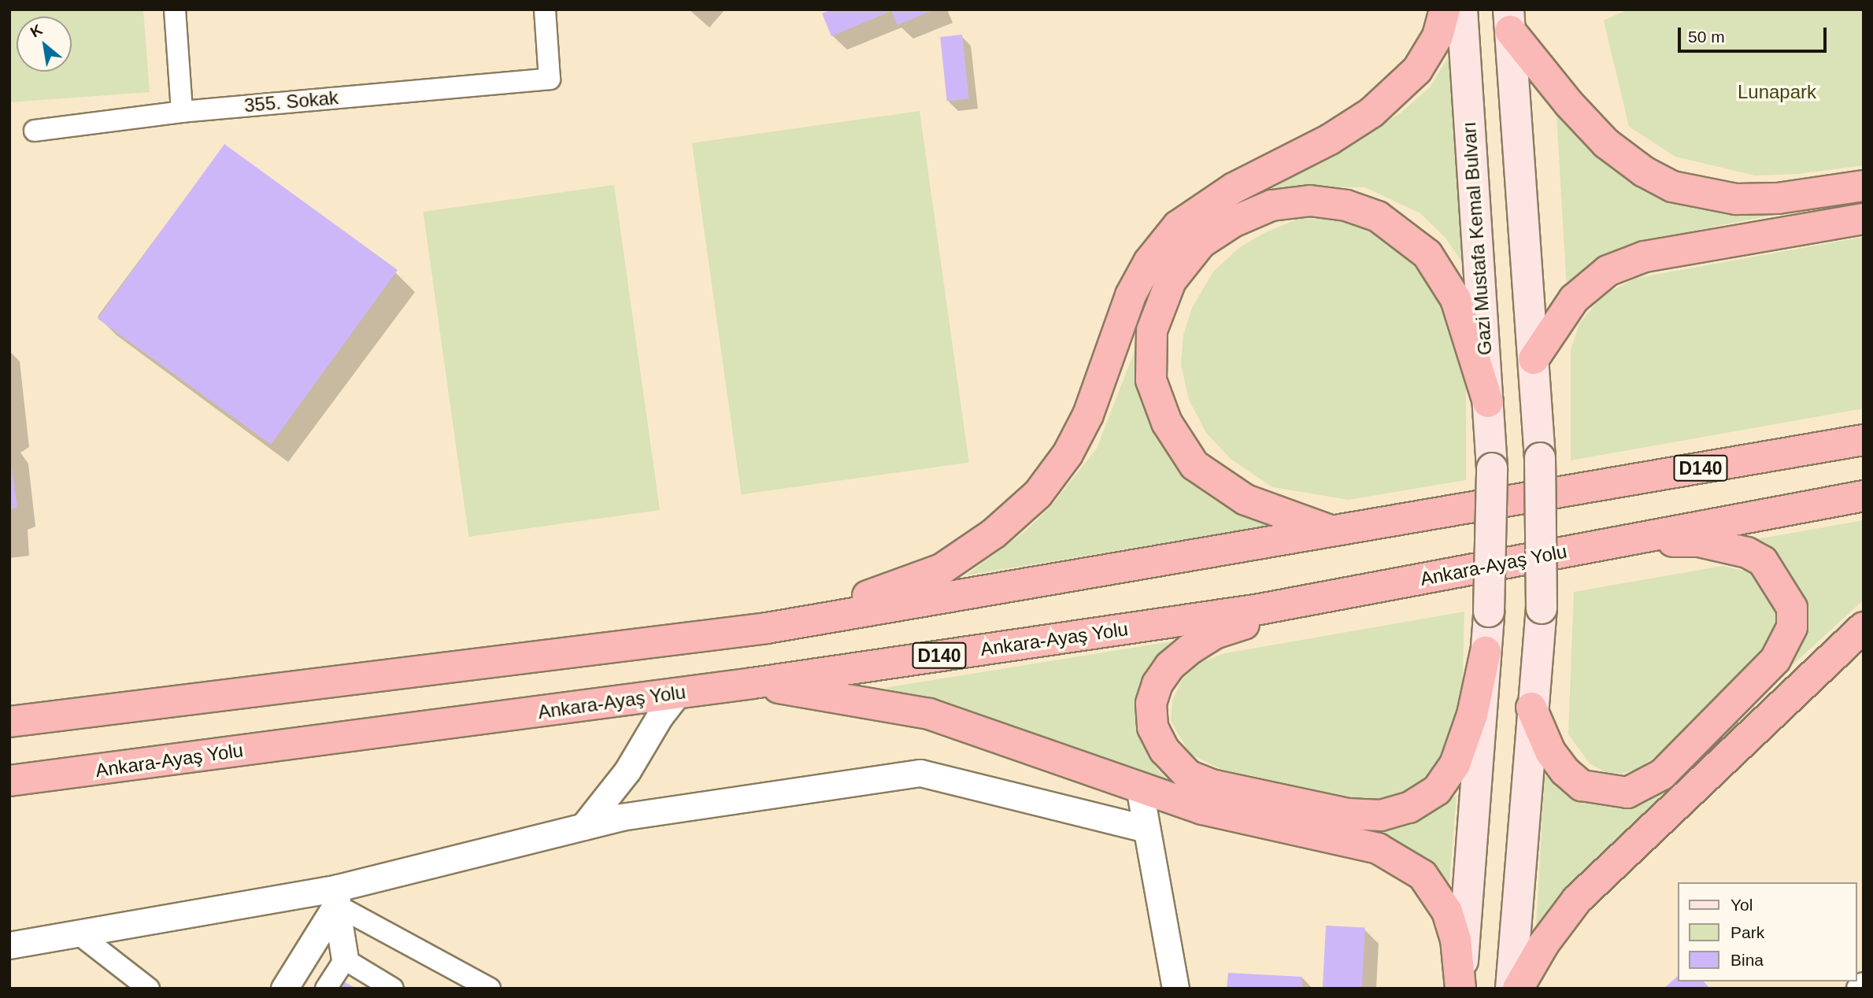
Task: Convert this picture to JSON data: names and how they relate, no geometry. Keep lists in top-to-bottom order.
{
  "streets": {
    "highway": ["D140", "Ankara-Ayaş Yolu"],
    "main road": ["Gazi Mustafa Kemal Bulvarı"],
    "street": ["355. Sokak"]
  },
  "parks": ["Lunapark"],
  "legend": ["Yol", "Park", "Bina"],
  "scale_bar": "50 m",
  "north": "top left"
}
